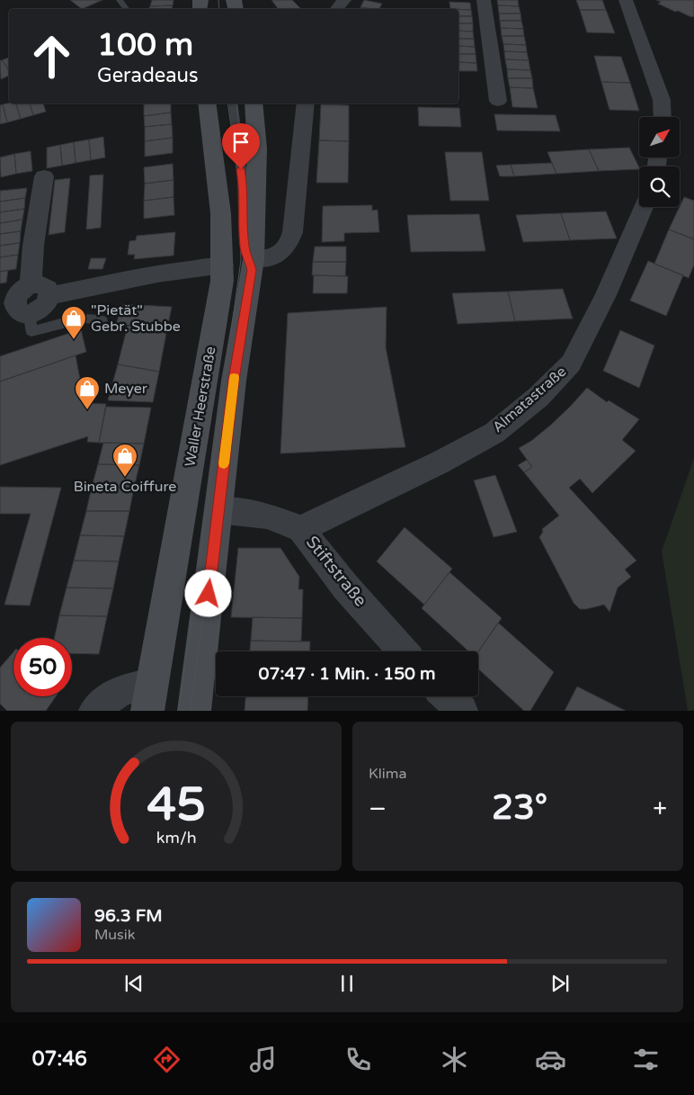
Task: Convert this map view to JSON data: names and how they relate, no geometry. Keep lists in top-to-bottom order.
{
  "streets": {
    "main road": ["Waller Heerstraße"],
    "street": ["Almatastraße", "Stiftstraße"]
  },
  "crossings": [
    ["Almatastraße", "Stiftstraße"],
    ["Waller Heerstraße", "Stiftstraße"]
  ],
  "places": {
    "shop": ["\"Pietät\" Gebr. Stubbe", "Meyer", "Bineta Coiffure"]
  },
  "north": "top right",
  "page": {
    "turn": ["100 m", "Geradeaus"],
    "limit": "50",
    "trip": "07:47 · 1 Min. · 150 m",
    "tile": "Klima",
    "heat": ["−", "23°", "+"],
    "song": ["96.3 FM", "Musik"],
    "tabs": "07:46",
    "gauge": ["45", "km/h"]
  }
}
